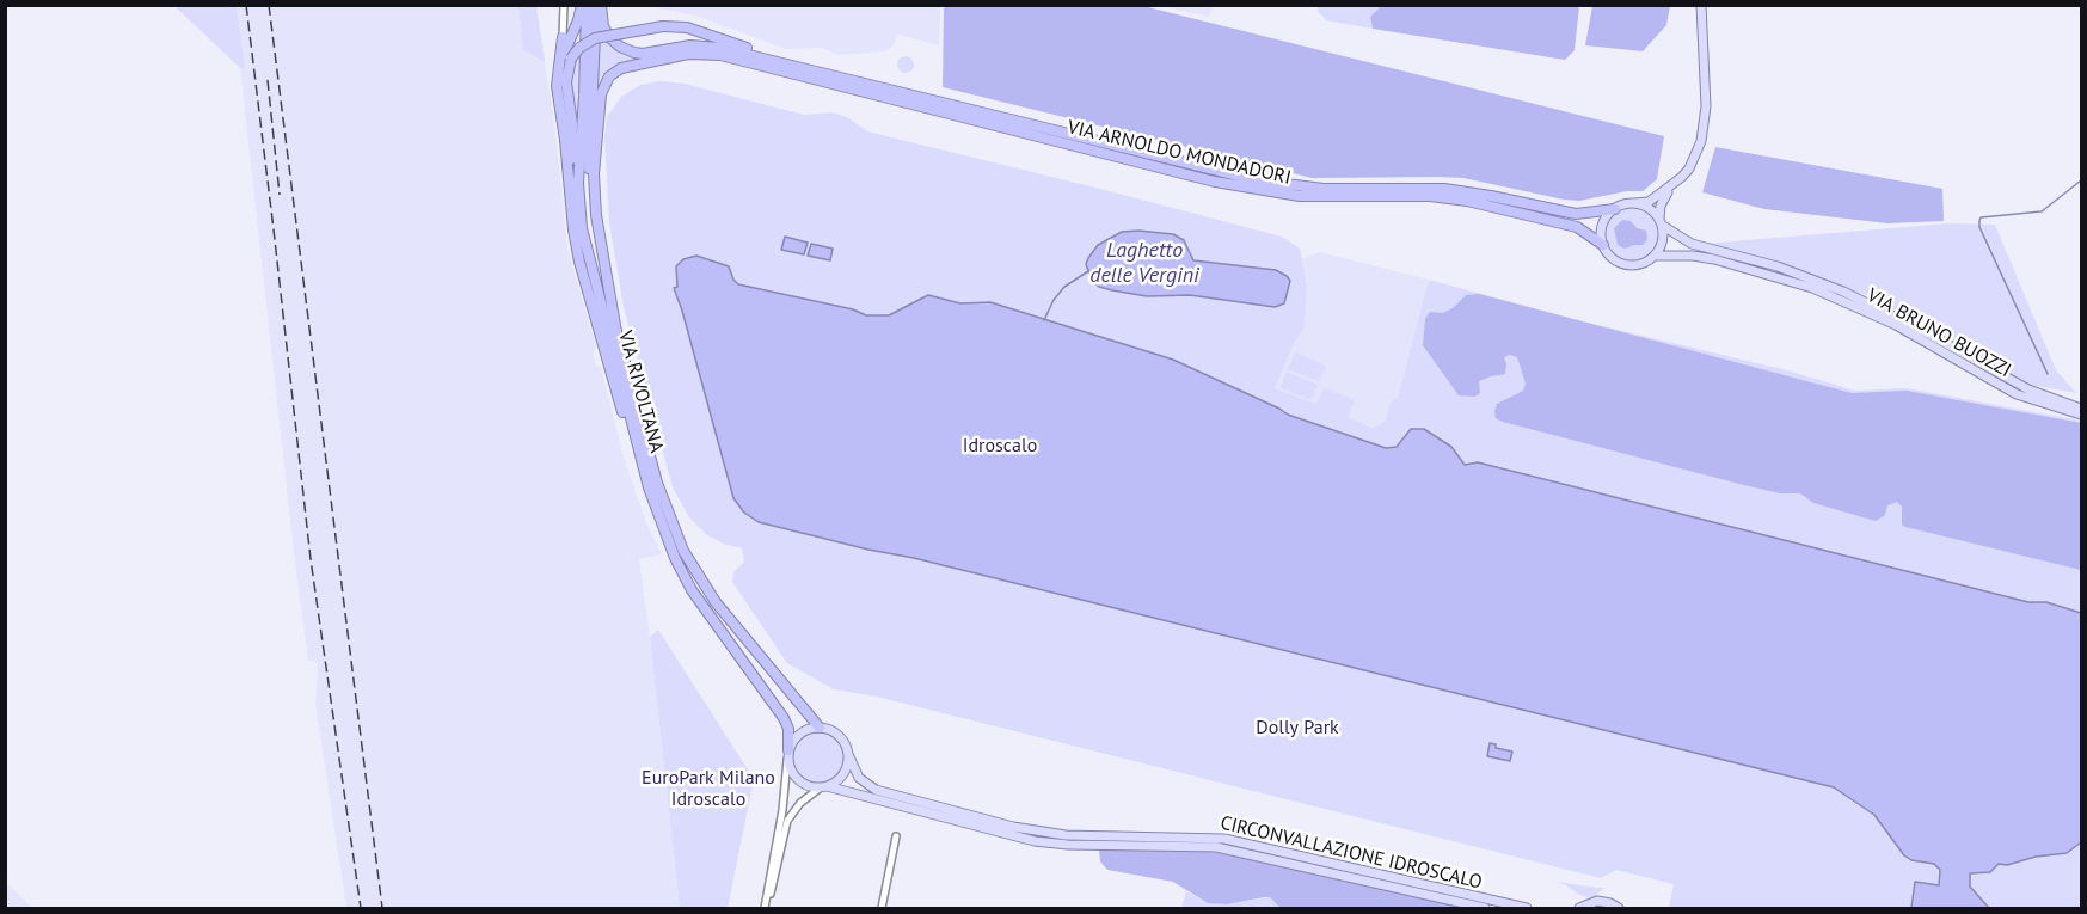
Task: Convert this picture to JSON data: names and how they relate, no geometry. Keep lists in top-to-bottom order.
{
  "streets": {
    "highway": ["VIA ARNOLDO MONDADORI", "VIA RIVOLTANA"],
    "main road": ["VIA BRUNO BUOZZI", "CIRCONVALLAZIONE IDROSCALO"]
  },
  "crossings": [
    ["VIA ARNOLDO MONDADORI", "VIA BRUNO BUOZZI"],
    ["VIA ARNOLDO MONDADORI", "VIA RIVOLTANA"],
    ["VIA RIVOLTANA", "CIRCONVALLAZIONE IDROSCALO"]
  ],
  "water": ["Laghetto delle Vergini"],
  "parks": ["Idroscalo", "Dolly Park", "EuroPark Milano Idroscalo"]
}
